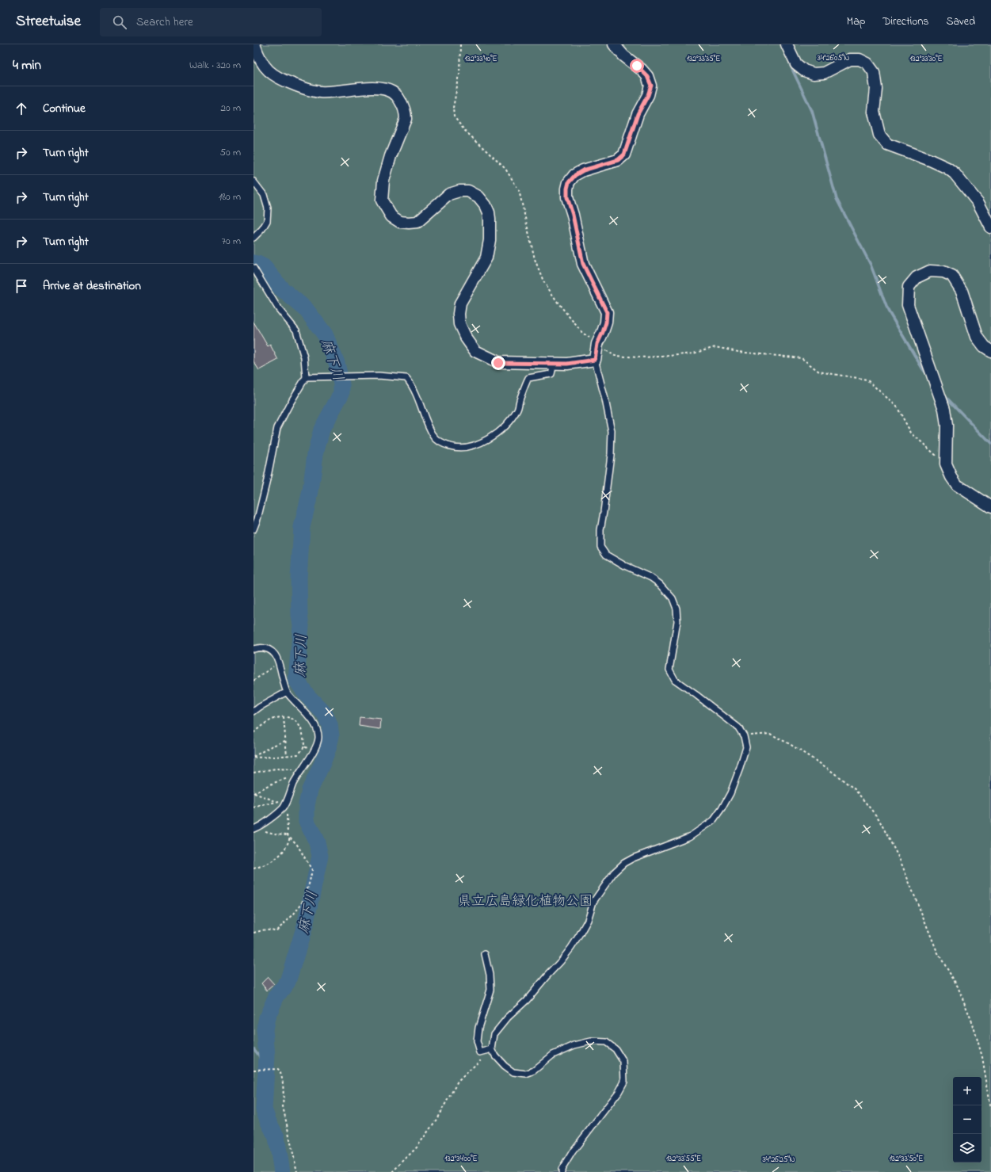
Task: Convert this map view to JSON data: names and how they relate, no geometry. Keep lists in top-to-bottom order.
{
  "water": ["麻下川"],
  "parks": ["県立広島緑化植物公園"],
  "page": {
    "header": "Streetwise",
    "search": "Search here",
    "nav": ["Map", "Directions", "Saved"],
    "heading": ["4 min", "Walk · 320 m"],
    "list": [
      ["Continue", "20 m"],
      ["Turn right", "50 m"],
      ["Turn right", "180 m"],
      ["Turn right", "70 m"],
      "Arrive at destination"
    ],
    "map_buttons": ["+", "−"]
  },
  "coordinates": [
    "34°26'05\"N",
    "132°33'40\"E",
    "132°33'35\"E",
    "132°33'30\"E",
    "132°34'00\"E",
    "132°33'55\"E",
    "132°33'50\"E",
    "34°26'25\"N"
  ]
}
